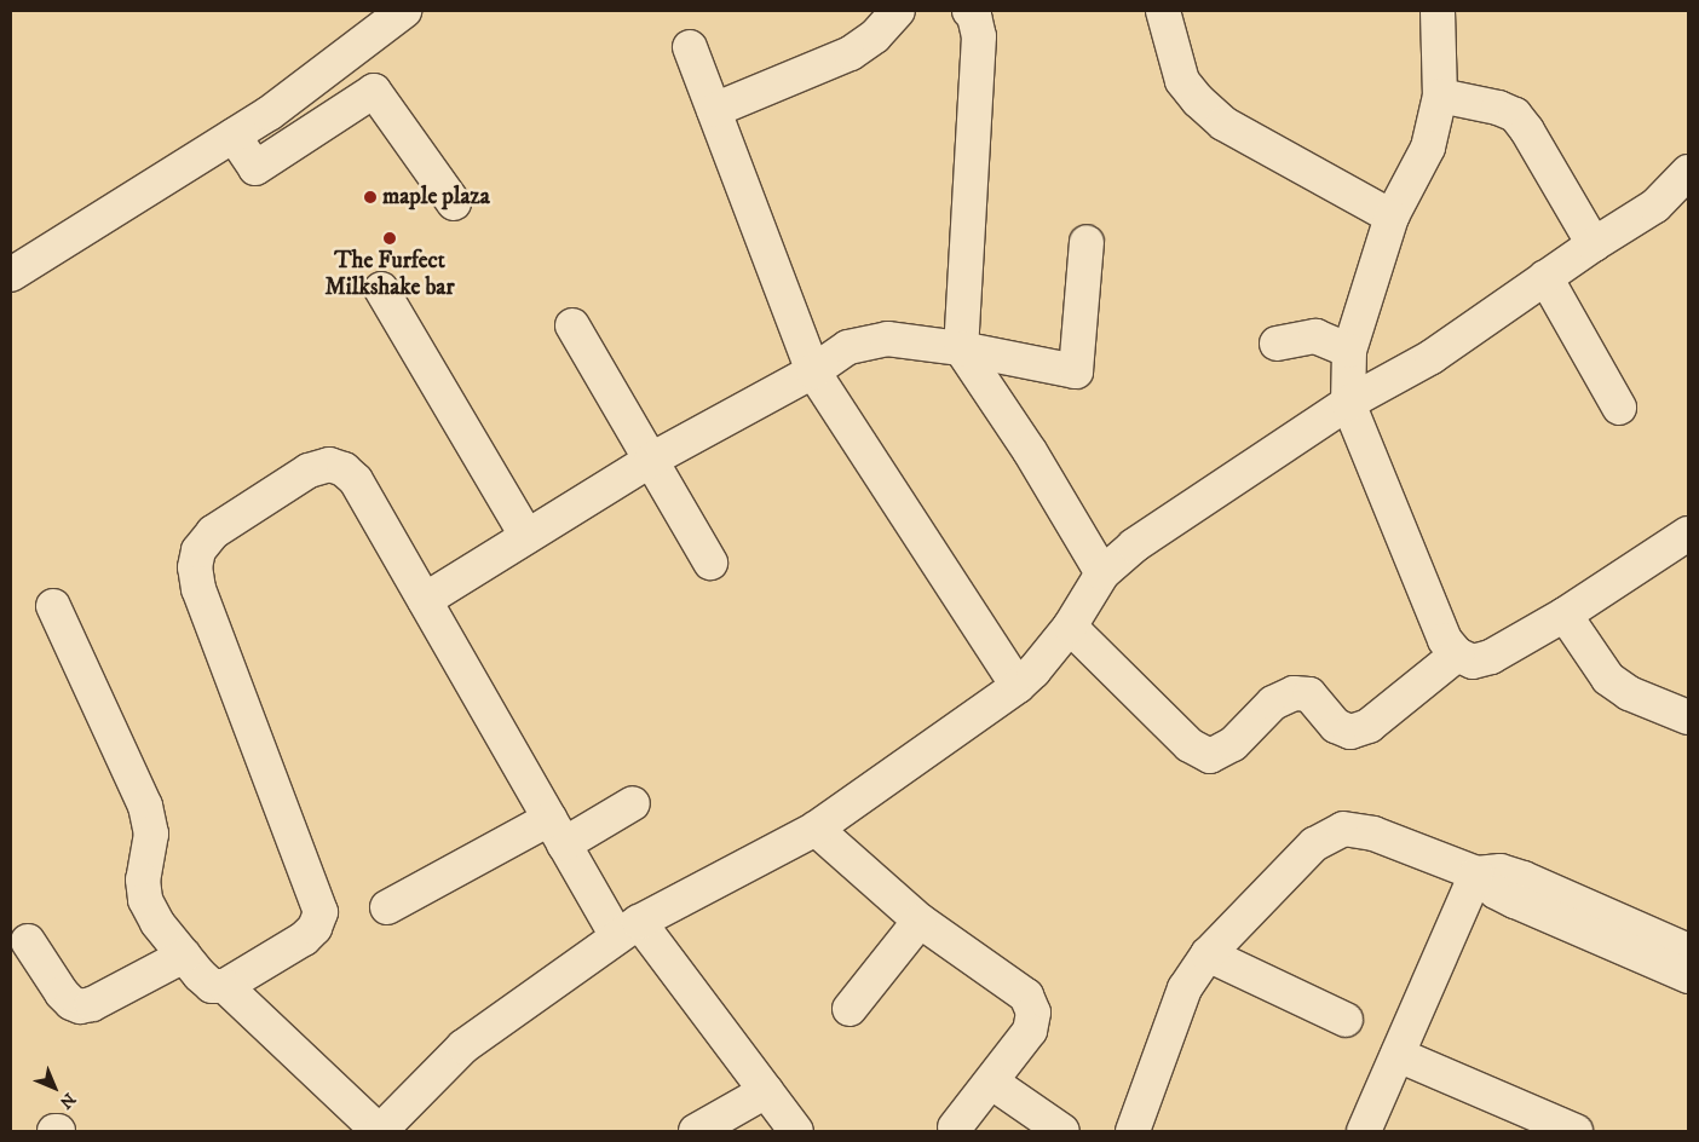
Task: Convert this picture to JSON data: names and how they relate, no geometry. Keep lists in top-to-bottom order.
{
  "places": ["maple plaza", "The Furfect Milkshake bar"],
  "north": "bottom right"
}
